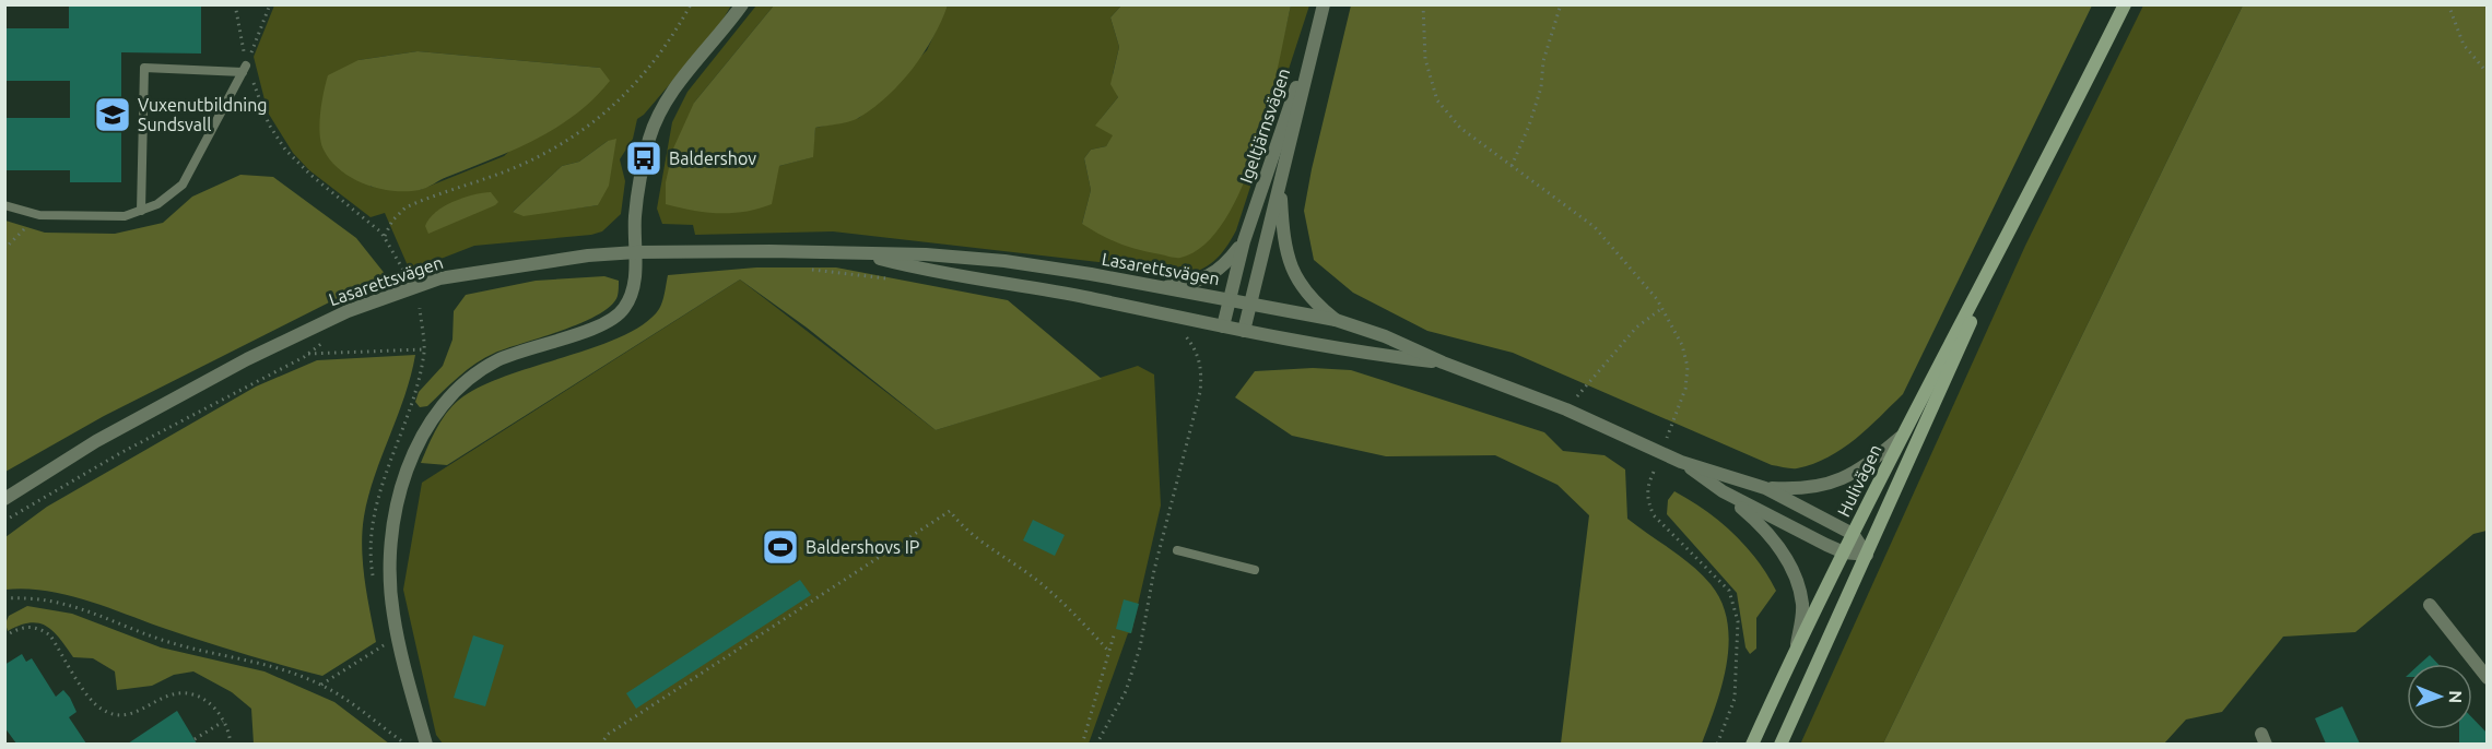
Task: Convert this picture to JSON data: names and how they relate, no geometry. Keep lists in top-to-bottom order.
{
  "streets": {
    "main road": ["Hulivägen"],
    "street": ["Igeltjärnsvägen", "Lasarettsvägen"]
  },
  "crossings": [
    ["Igeltjärnsvägen", "Lasarettsvägen"],
    ["Lasarettsvägen", "Hulivägen"]
  ],
  "places": {
    "school or university": ["Vuxenutbildning Sundsvall"],
    "bus stop": ["Baldershov"],
    "sports": ["Baldershovs IP"]
  },
  "north": "right"
}
